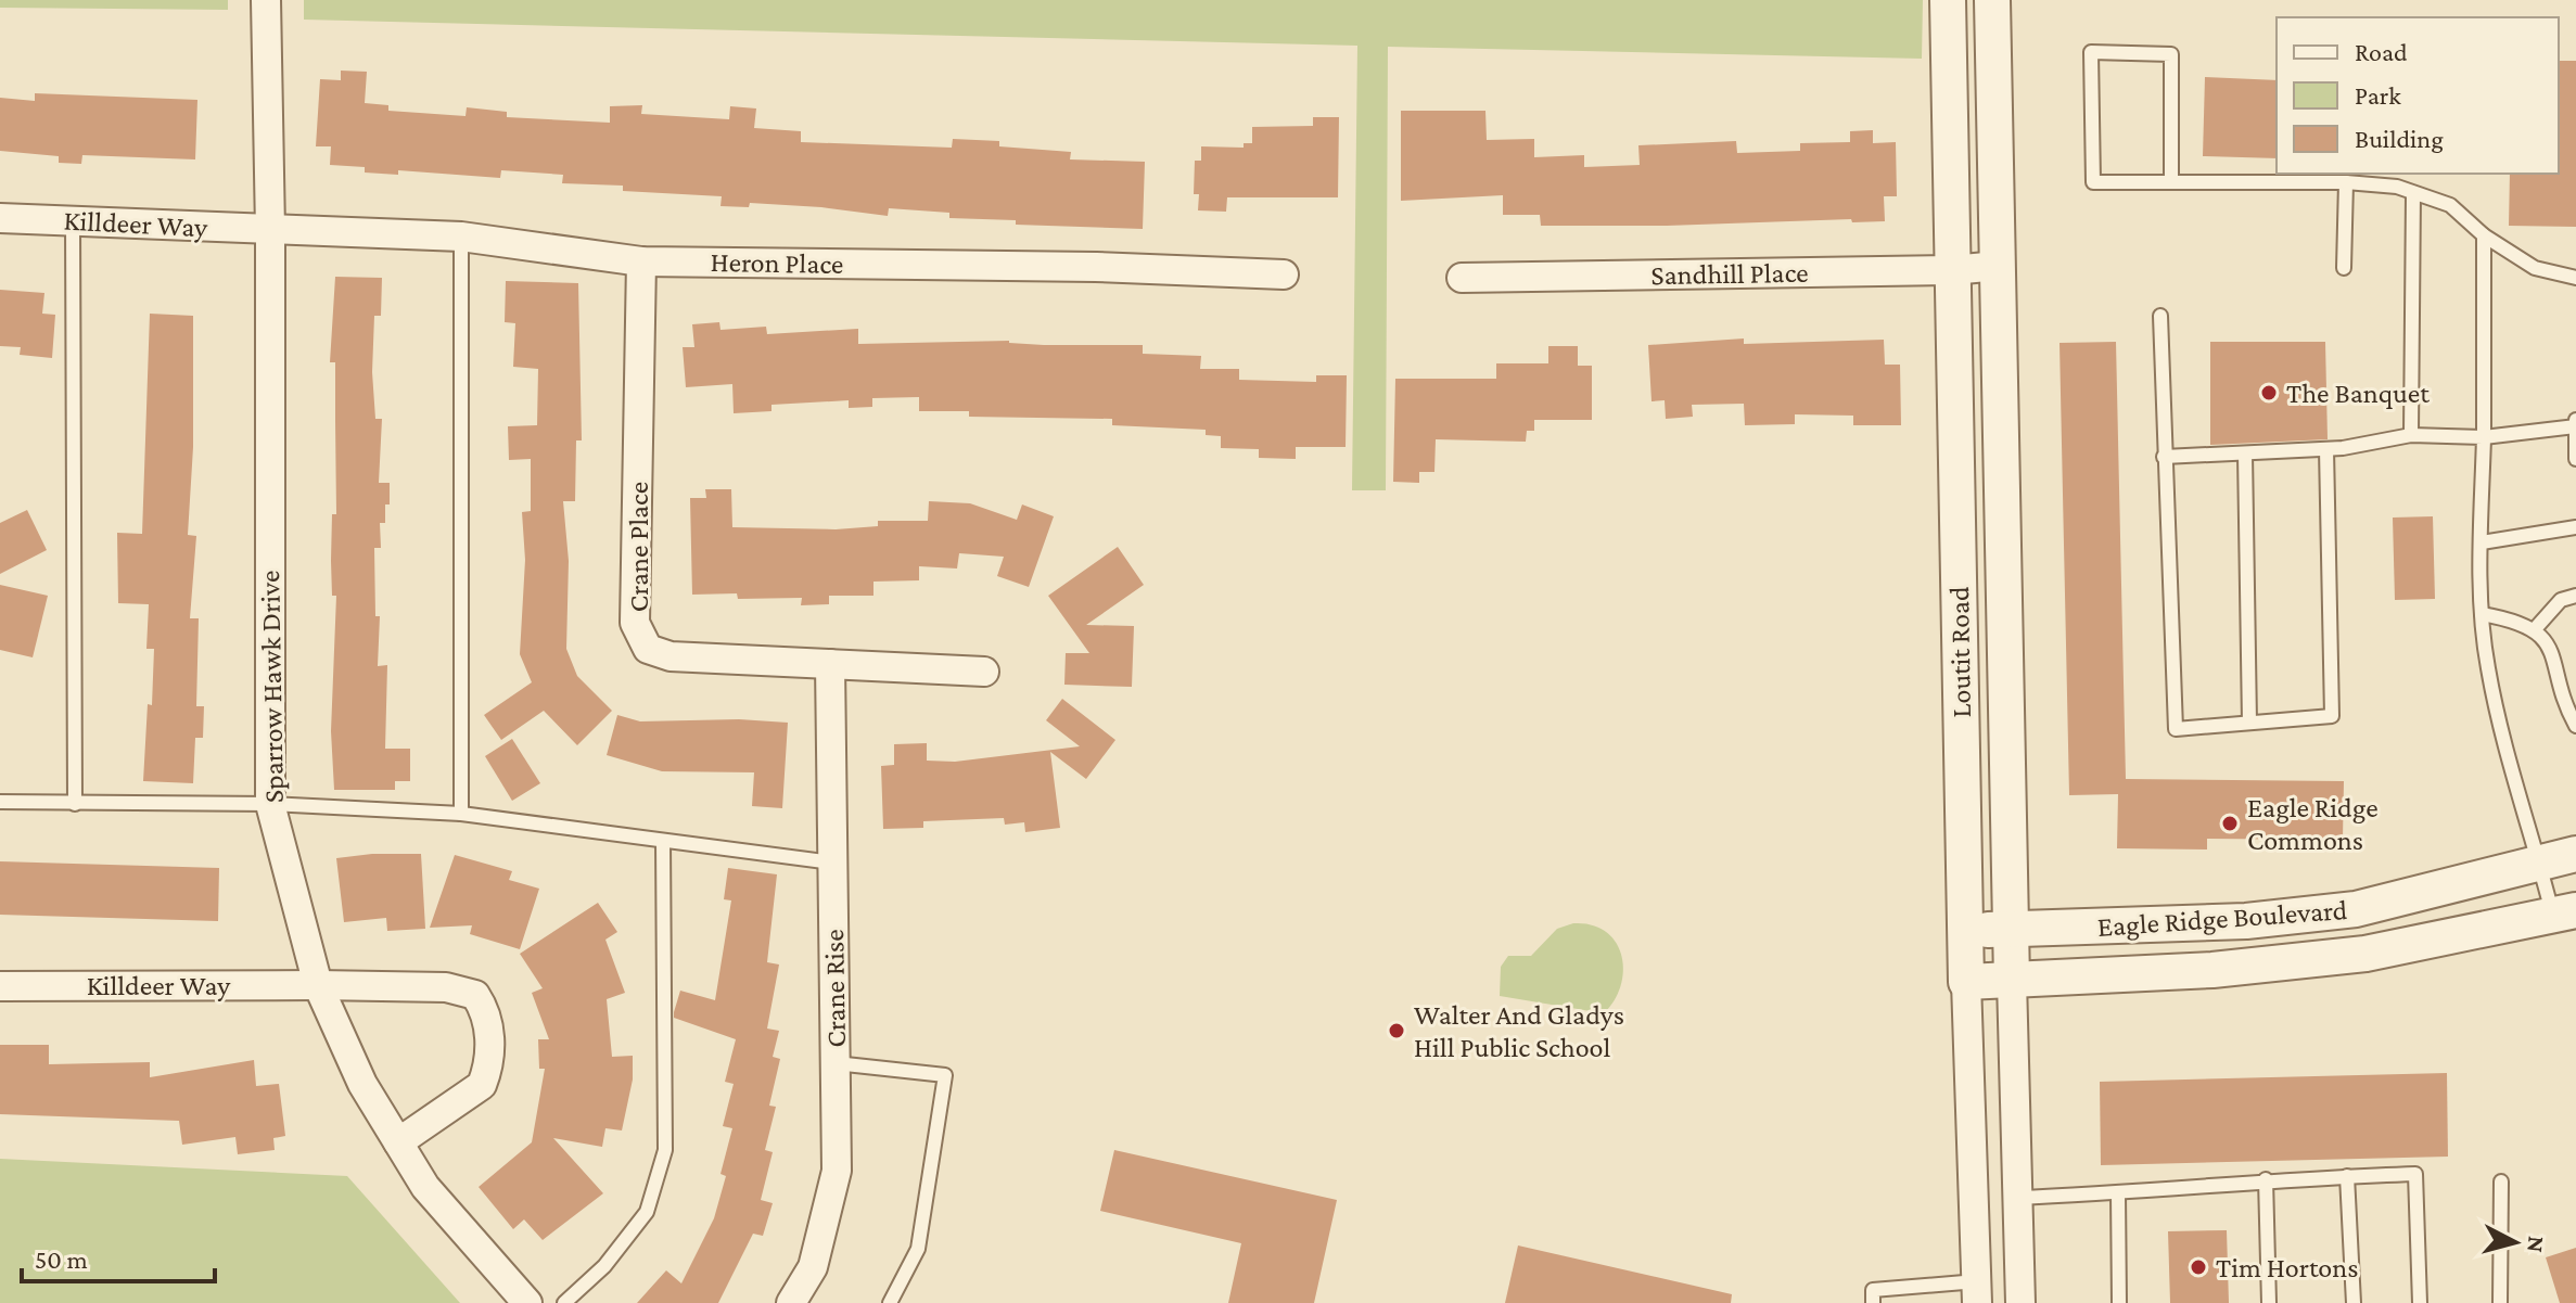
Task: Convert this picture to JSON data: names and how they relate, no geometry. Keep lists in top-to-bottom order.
{
  "streets": {
    "street": [
      "Killdeer Way",
      "Heron Place",
      "Sandhill Place",
      "Crane Place",
      "Loutit Road",
      "Sparrow Hawk Drive",
      "Eagle Ridge Boulevard",
      "Crane Rise"
    ]
  },
  "crossings": [
    ["Killdeer Way", "Heron Place"],
    ["Killdeer Way", "Sparrow Hawk Drive"],
    ["Heron Place", "Crane Place"],
    ["Heron Place", "Sparrow Hawk Drive"],
    ["Sandhill Place", "Loutit Road"],
    ["Crane Place", "Crane Rise"],
    ["Loutit Road", "Eagle Ridge Boulevard"]
  ],
  "places": [
    "The Banquet",
    "Eagle Ridge Commons",
    "Walter And Gladys Hill Public School",
    "Tim Hortons"
  ],
  "legend": ["Road", "Park", "Building"],
  "scale_bar": "50 m",
  "north": "right"
}
